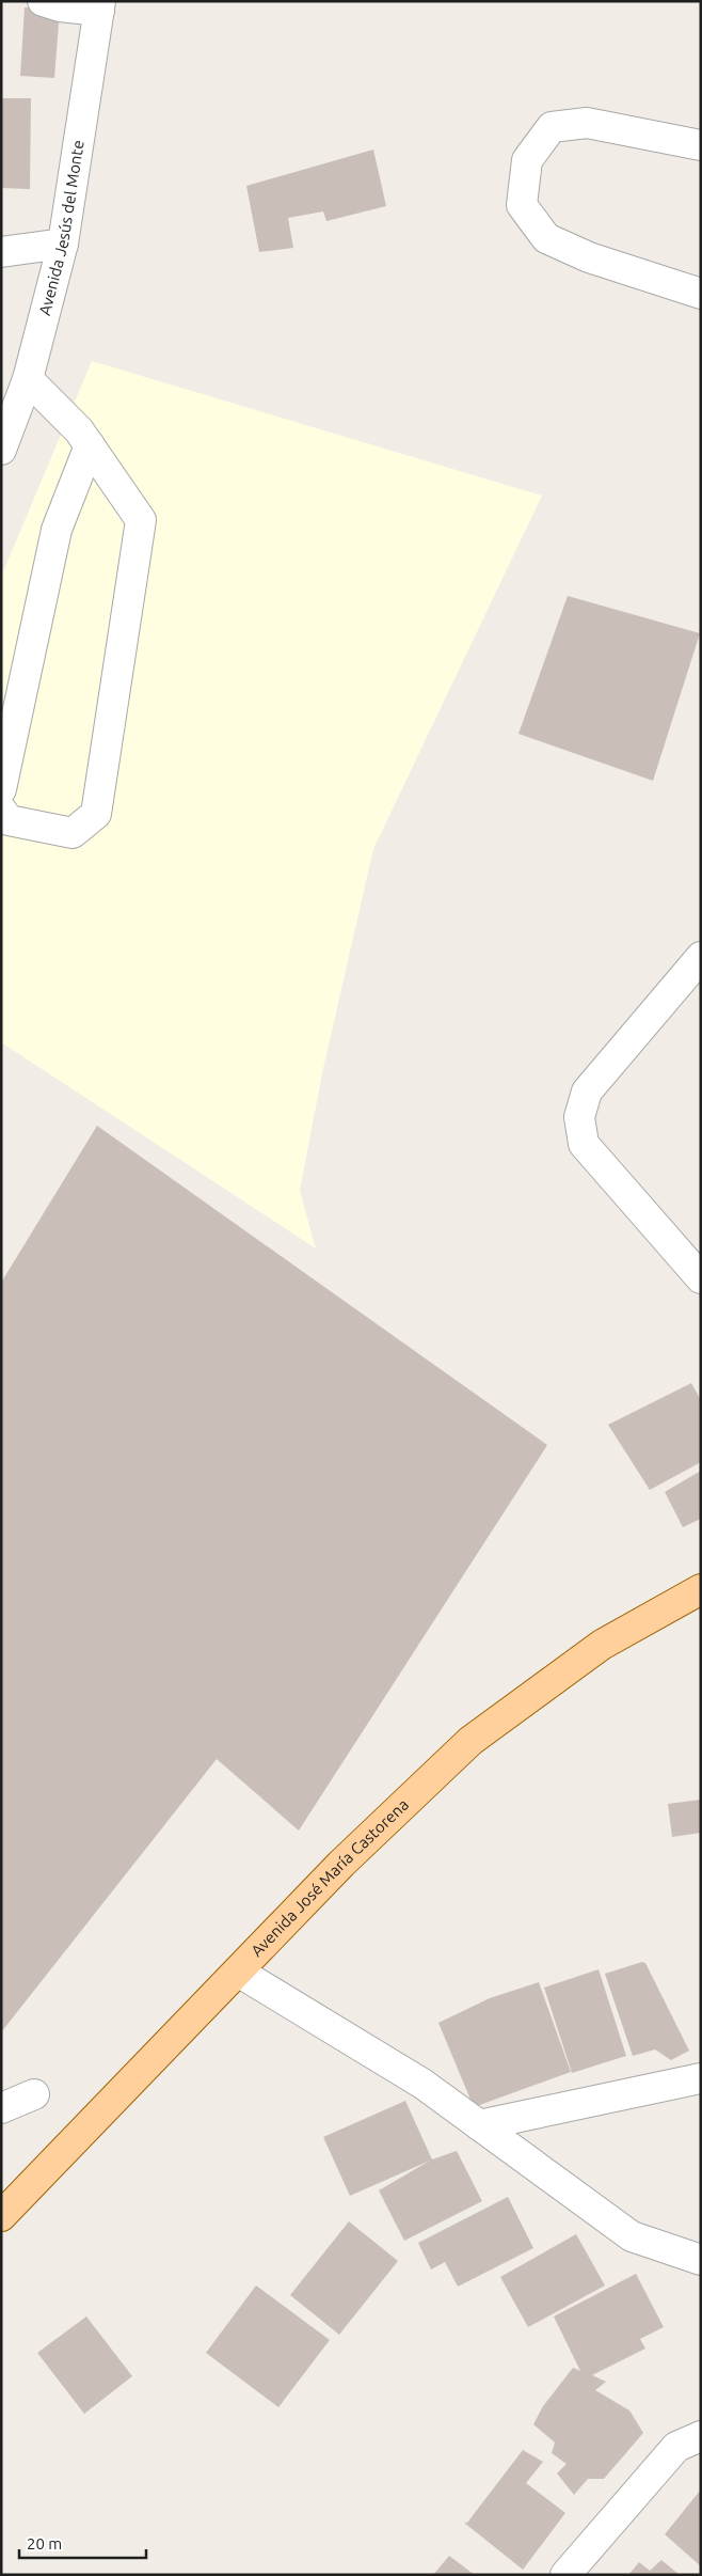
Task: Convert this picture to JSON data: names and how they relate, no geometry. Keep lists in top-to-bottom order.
{
  "streets": {
    "main road": ["Avenida José María Castorena"],
    "street": ["Avenida Jesús del Monte"]
  },
  "scale_bar": "20 m"
}
